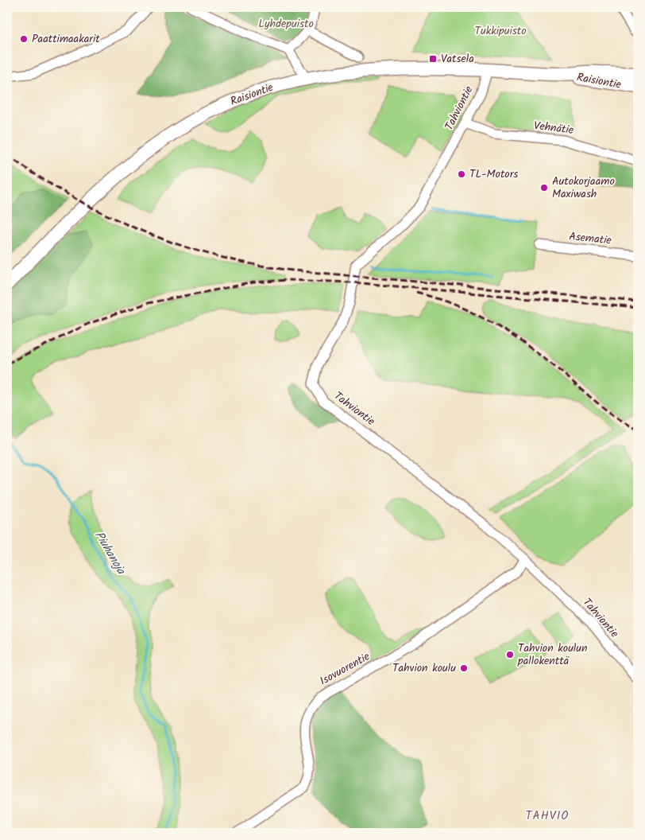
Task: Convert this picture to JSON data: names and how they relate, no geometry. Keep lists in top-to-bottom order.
{
  "streets": {
    "main road": ["Raisiontie"],
    "street": [
      "Tahviontie",
      "Vehnätie",
      "Asematie",
      "Isovuorentie"
    ]
  },
  "crossings": [
    ["Raisiontie", "Tahviontie"],
    ["Tahviontie", "Vehnätie"],
    ["Tahviontie", "Isovuorentie"]
  ],
  "districts": ["TAHVIO"],
  "water": ["Piuhanoja"],
  "parks": ["Lyhdepuisto", "Tukkipuisto"],
  "places": {
    "other": [
      "Paattimaakarit",
      "TL-Motors",
      "Autokorjaamo Maxiwash",
      "Tahvion koulun pallokenttä",
      "Tahvion koulu"
    ],
    "transit": ["Vatsela"]
  }
}
